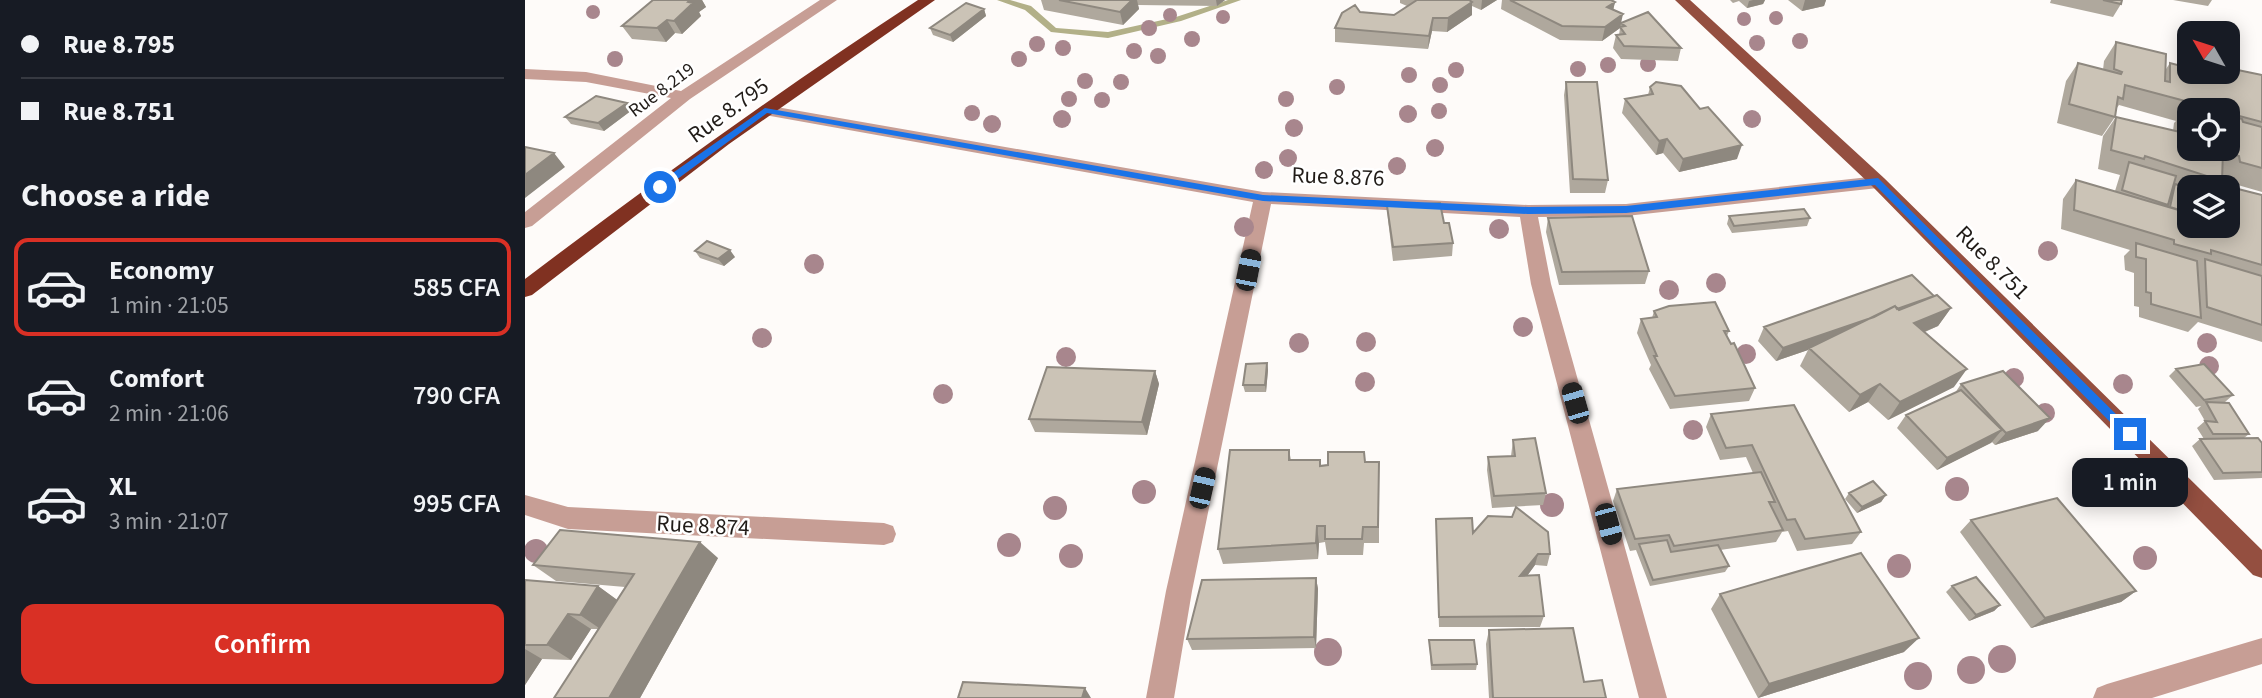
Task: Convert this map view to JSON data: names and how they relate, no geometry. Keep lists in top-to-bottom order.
{
  "streets": {
    "highway": ["Rue 8.795"],
    "main road": ["Rue 8.751"],
    "street": ["Rue 8.219", "Rue 8.876", "Rue 8.874"]
  },
  "crossings": [
    ["Rue 8.876", "Rue 8.751"]
  ],
  "north": "top left",
  "page": {
    "banner": ["Rue 8.795", "Rue 8.751"],
    "heading": "Choose a ride",
    "list": [
      {
        "name": "Economy",
        "note": "1 min · 21:05",
        "value": "585 CFA"
      },
      {
        "name": "Comfort",
        "note": "2 min · 21:06",
        "value": "790 CFA"
      },
      {
        "name": "XL",
        "note": "3 min · 21:07",
        "value": "995 CFA"
      }
    ],
    "bubble": "1 min",
    "buttons": "Confirm"
  }
}
